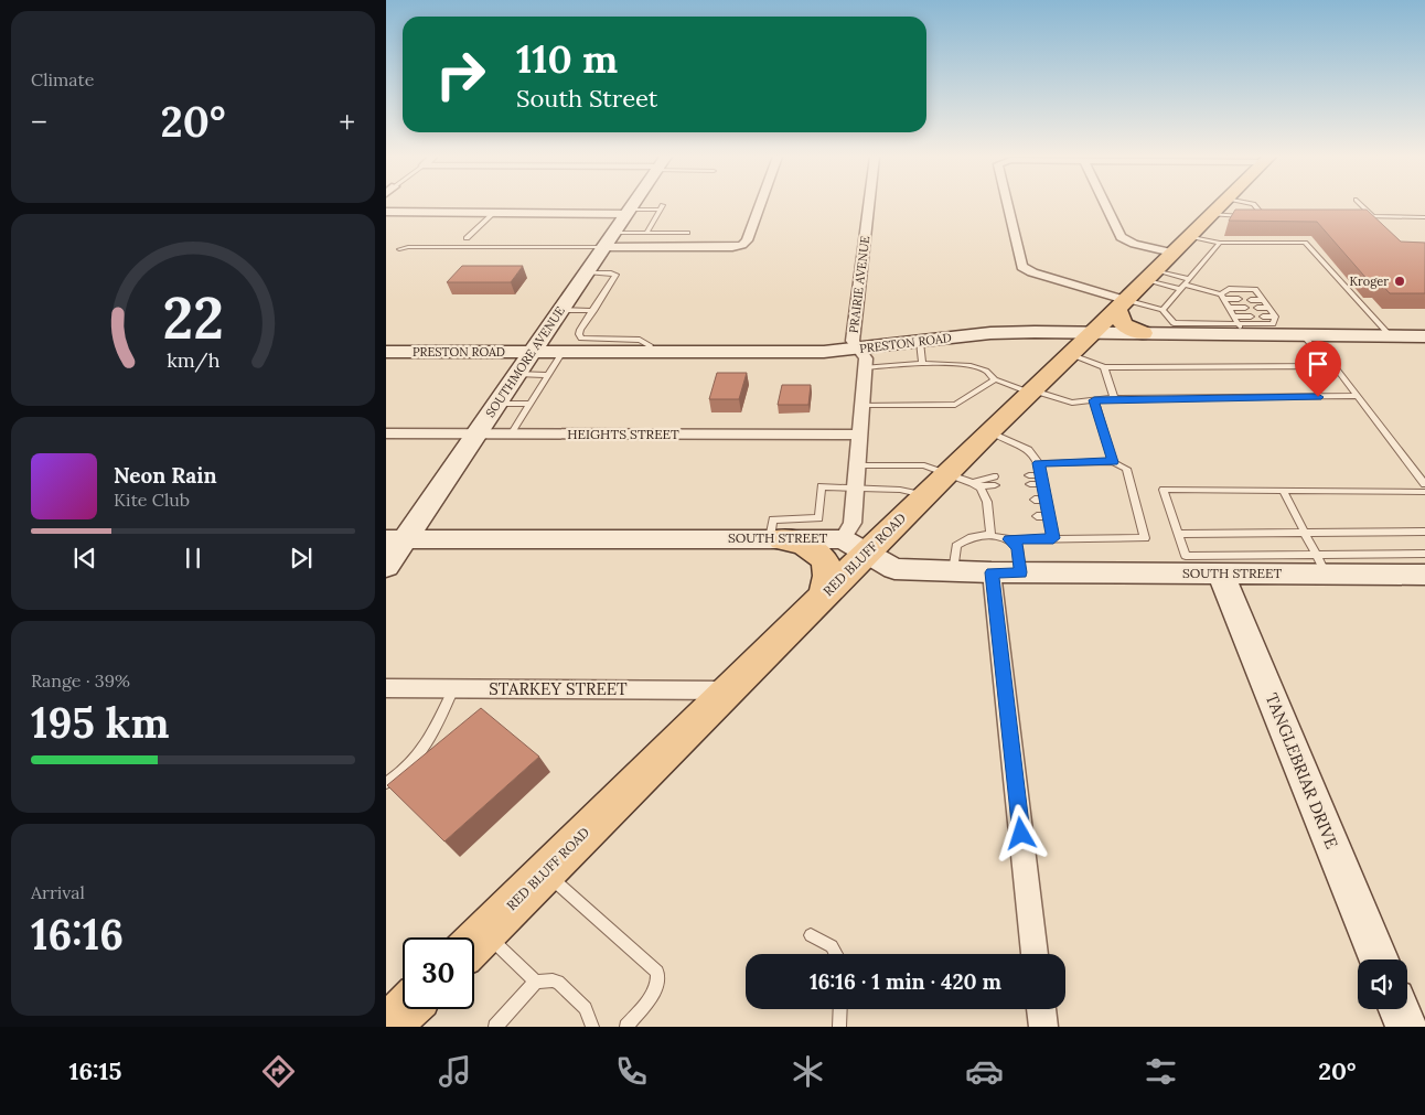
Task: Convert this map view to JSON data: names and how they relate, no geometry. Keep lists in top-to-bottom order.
{
  "streets": {
    "main road": [
      "PRESTON ROAD",
      "SOUTHMORE AVENUE",
      "SOUTH STREET",
      "RED BLUFF ROAD",
      "TANGLEBRIAR DRIVE"
    ],
    "street": ["PRAIRIE AVENUE", "HEIGHTS STREET", "STARKEY STREET"]
  },
  "crossings": [
    ["PRAIRIE AVENUE", "PRESTON ROAD"],
    ["PRAIRIE AVENUE", "HEIGHTS STREET"],
    ["PRAIRIE AVENUE", "SOUTH STREET"],
    ["PRAIRIE AVENUE", "RED BLUFF ROAD"],
    ["PRESTON ROAD", "SOUTHMORE AVENUE"],
    ["PRESTON ROAD", "RED BLUFF ROAD"],
    ["SOUTHMORE AVENUE", "HEIGHTS STREET"],
    ["SOUTHMORE AVENUE", "SOUTH STREET"],
    ["SOUTH STREET", "RED BLUFF ROAD"],
    ["SOUTH STREET", "TANGLEBRIAR DRIVE"],
    ["RED BLUFF ROAD", "STARKEY STREET"]
  ],
  "places": ["Kroger"],
  "page": {
    "tile": [
      "Climate",
      ["Range · 39%", "195 km"],
      ["Arrival", "16:16"]
    ],
    "turn": ["110 m", "South Street"],
    "heat": ["−", "20°", "+"],
    "song": ["Neon Rain", "Kite Club"],
    "limit": "30",
    "trip": "16:16 · 1 min · 420 m",
    "tabs": ["16:15", "20°"],
    "gauge": ["22", "km/h"]
  }
}
